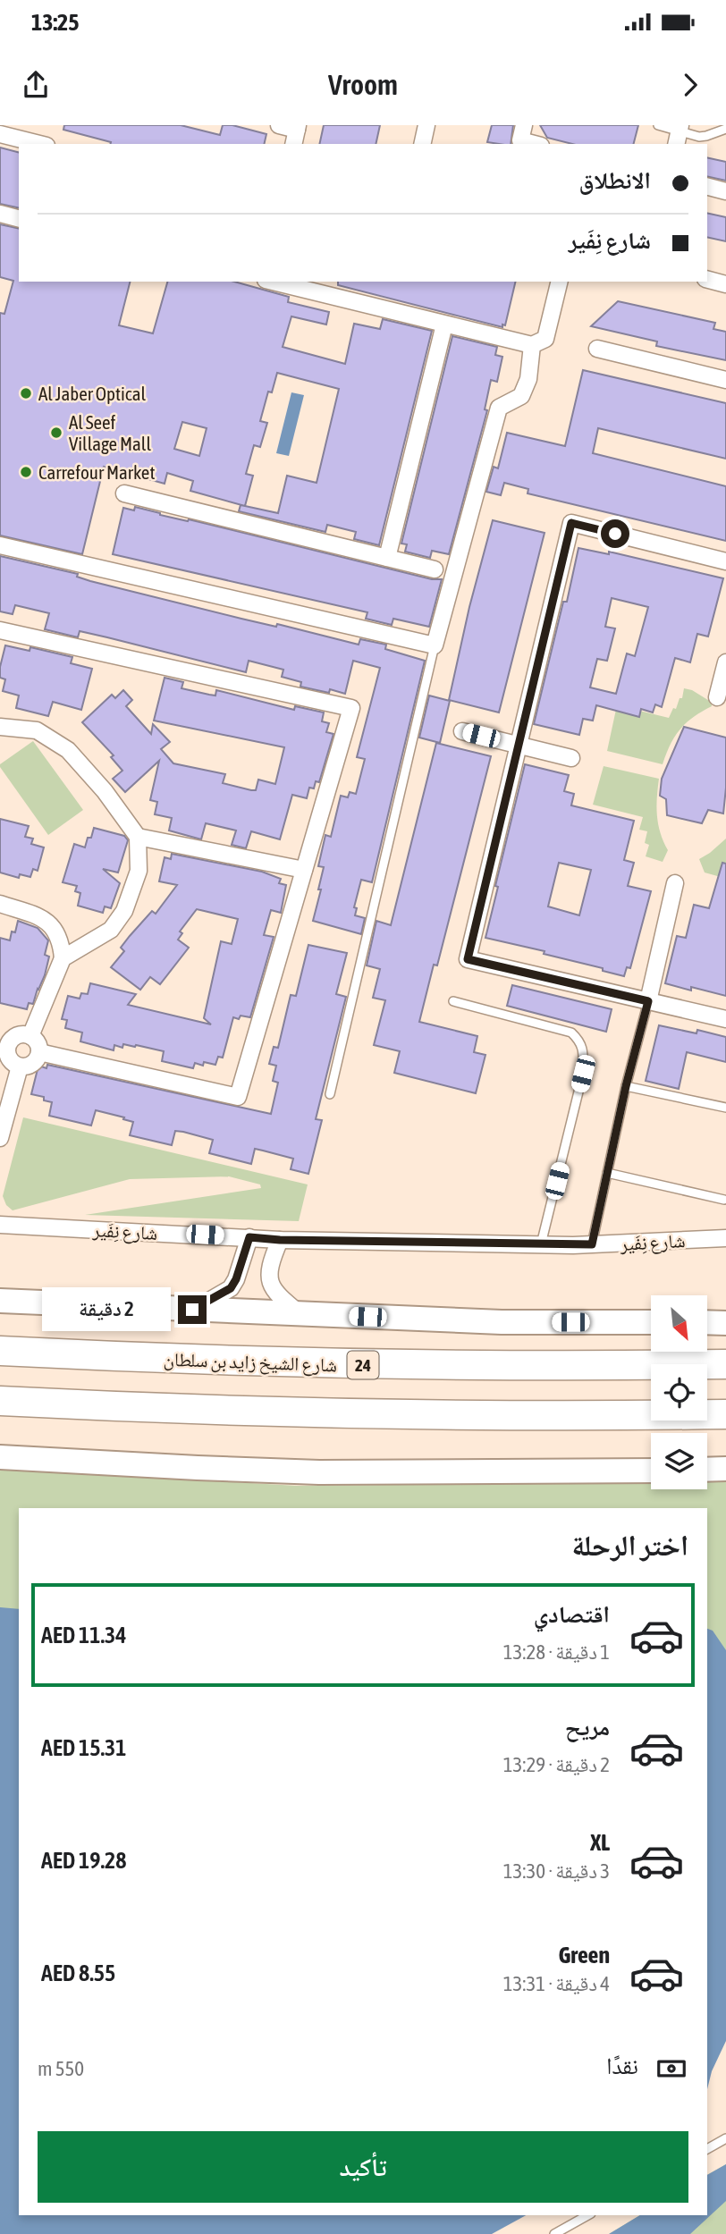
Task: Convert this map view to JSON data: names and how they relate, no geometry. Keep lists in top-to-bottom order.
{
  "streets": {
    "highway": ["شارع الشيخ زايد بن سلطان", "24"],
    "street": ["شارع نِفَير"]
  },
  "places": ["Al Jaber Optical", "Al Seef Village Mall", "Carrefour Market"],
  "north": "bottom right",
  "page": {
    "status": "13:25",
    "header": "Vroom",
    "banner": ["الانطلاق", "شارع نِفَير"],
    "bubble": "2 دقيقة",
    "heading": "اختر الرحلة",
    "list": [
      {
        "name": "اقتصادي",
        "note": "1 دقيقة · 13:28",
        "value": "AED 11.34"
      },
      {
        "name": "مريح",
        "note": "2 دقيقة · 13:29",
        "value": "AED 15.31"
      },
      {
        "name": "XL",
        "note": "3 دقيقة · 13:30",
        "value": "AED 19.28"
      },
      {
        "name": "Green",
        "note": "4 دقيقة · 13:31",
        "value": "AED 8.55"
      }
    ],
    "pay": ["نقدًا", "550 m"],
    "buttons": "تأكيد"
  }
}
